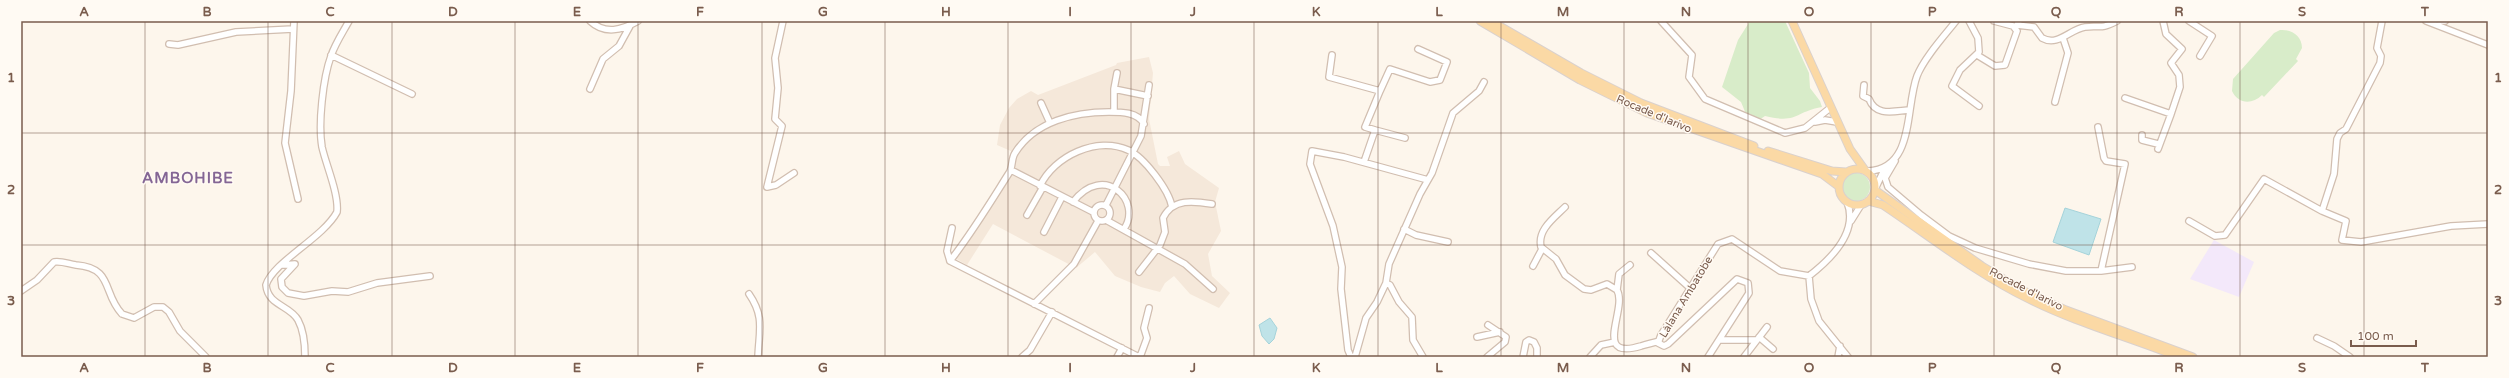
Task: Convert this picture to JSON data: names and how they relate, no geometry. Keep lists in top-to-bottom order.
{
  "streets": {
    "main road": ["Rocade d'Iarivo"],
    "street": ["Làlana Ambatobe"]
  },
  "districts": ["AMBOHIBE"],
  "scale_bar": "100 m",
  "grid": {
    "columns": [
      "A",
      "B",
      "C",
      "D",
      "E",
      "F",
      "G",
      "H",
      "I",
      "J",
      "K",
      "L",
      "M",
      "N",
      "O",
      "P",
      "Q",
      "R",
      "S",
      "T"
    ],
    "rows": ["1", "2", "3"]
  }
}
